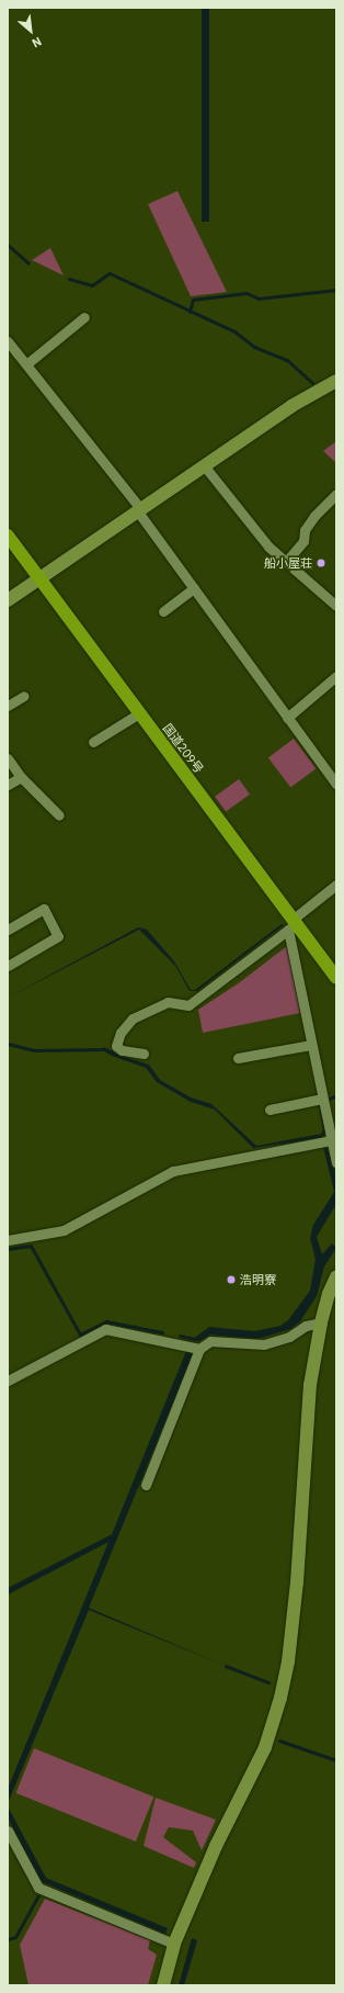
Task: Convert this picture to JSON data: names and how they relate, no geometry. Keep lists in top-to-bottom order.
{
  "streets": {
    "highway": ["国道209号"]
  },
  "places": ["船小屋荘", "浩明寮"],
  "north": "bottom right"
}
